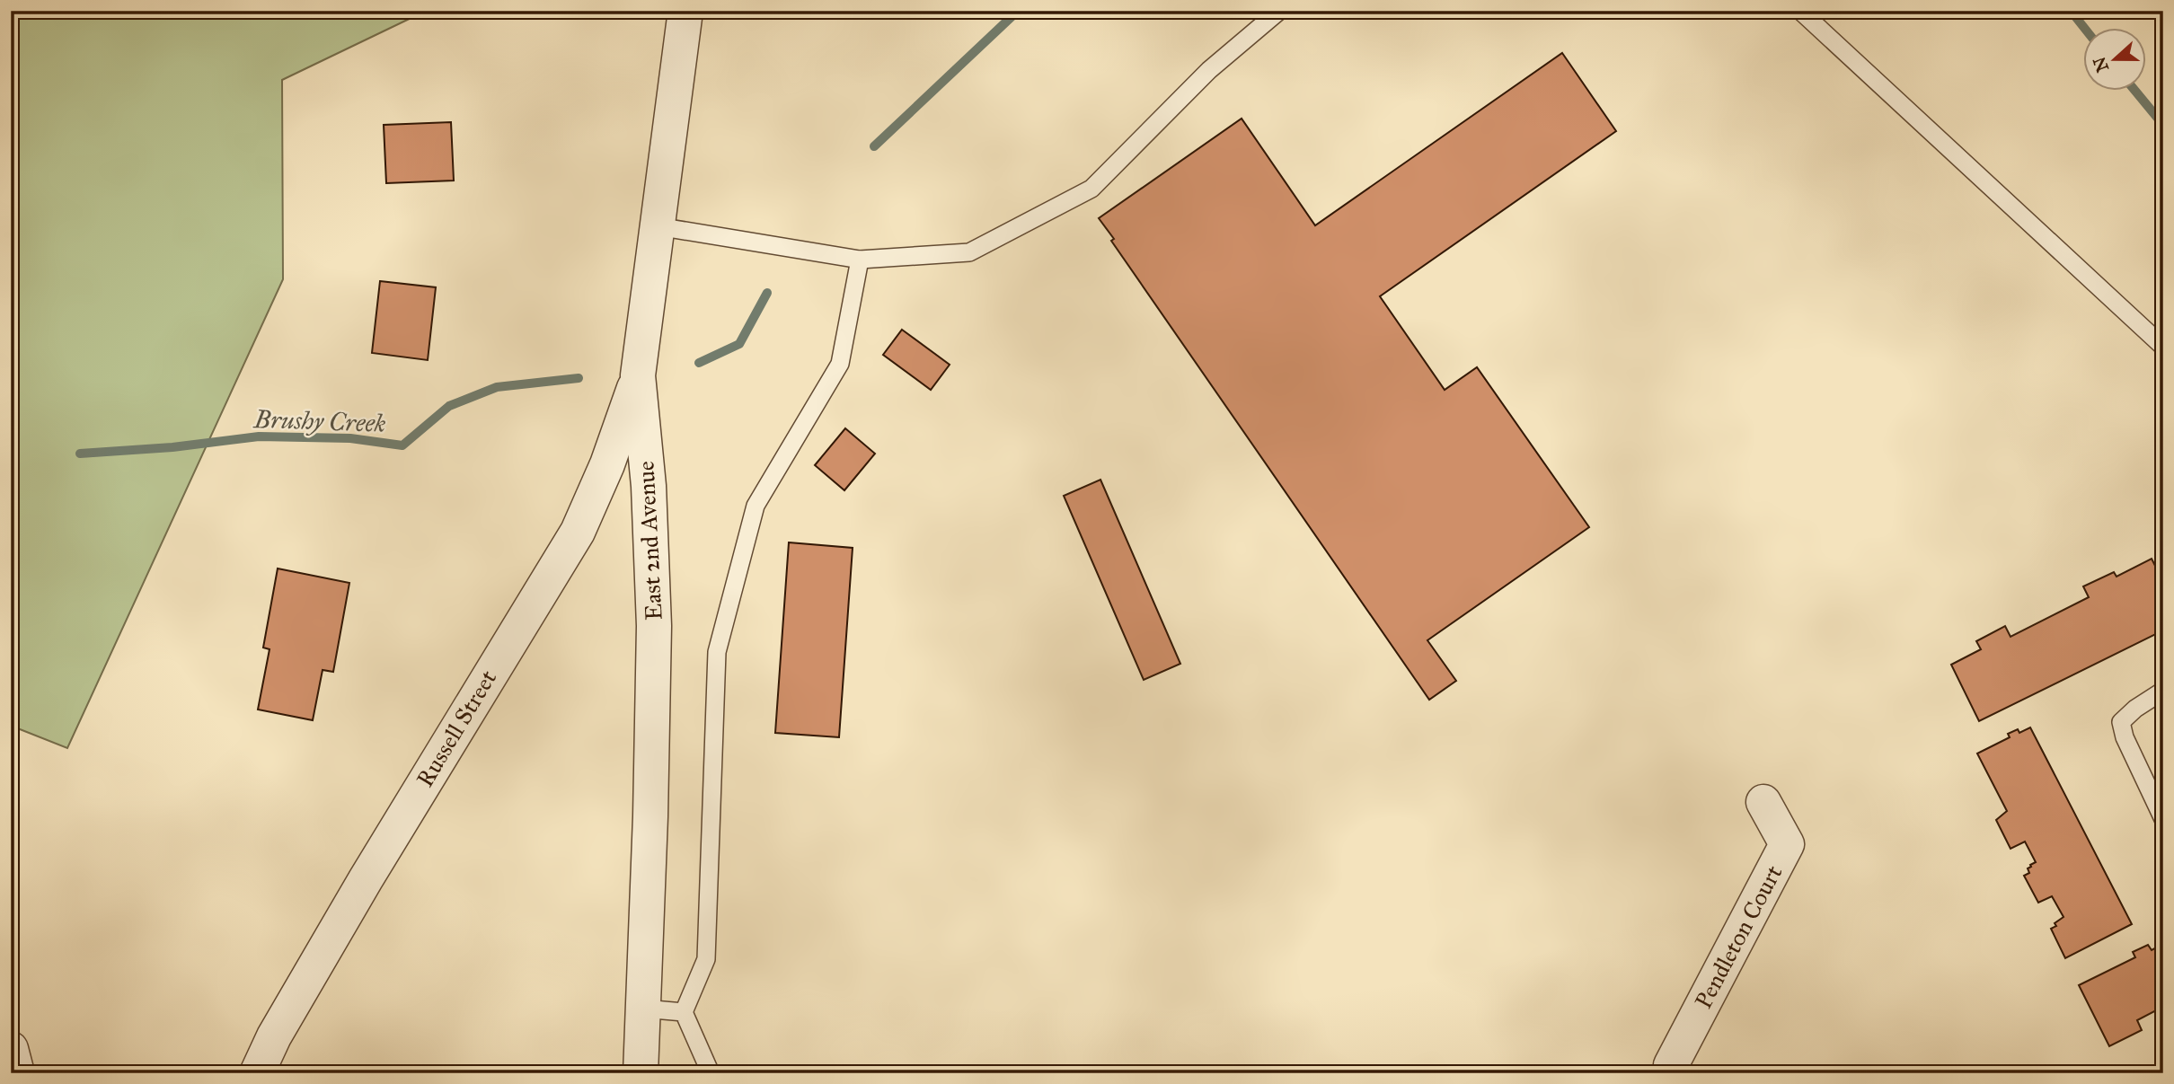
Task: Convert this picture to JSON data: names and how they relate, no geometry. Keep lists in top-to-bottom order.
{
  "streets": {
    "street": ["East 2nd Avenue", "Russell Street", "Pendleton Court"]
  },
  "crossings": [
    ["East 2nd Avenue", "Russell Street"]
  ],
  "water": ["Brushy Creek"],
  "north": "left"
}
